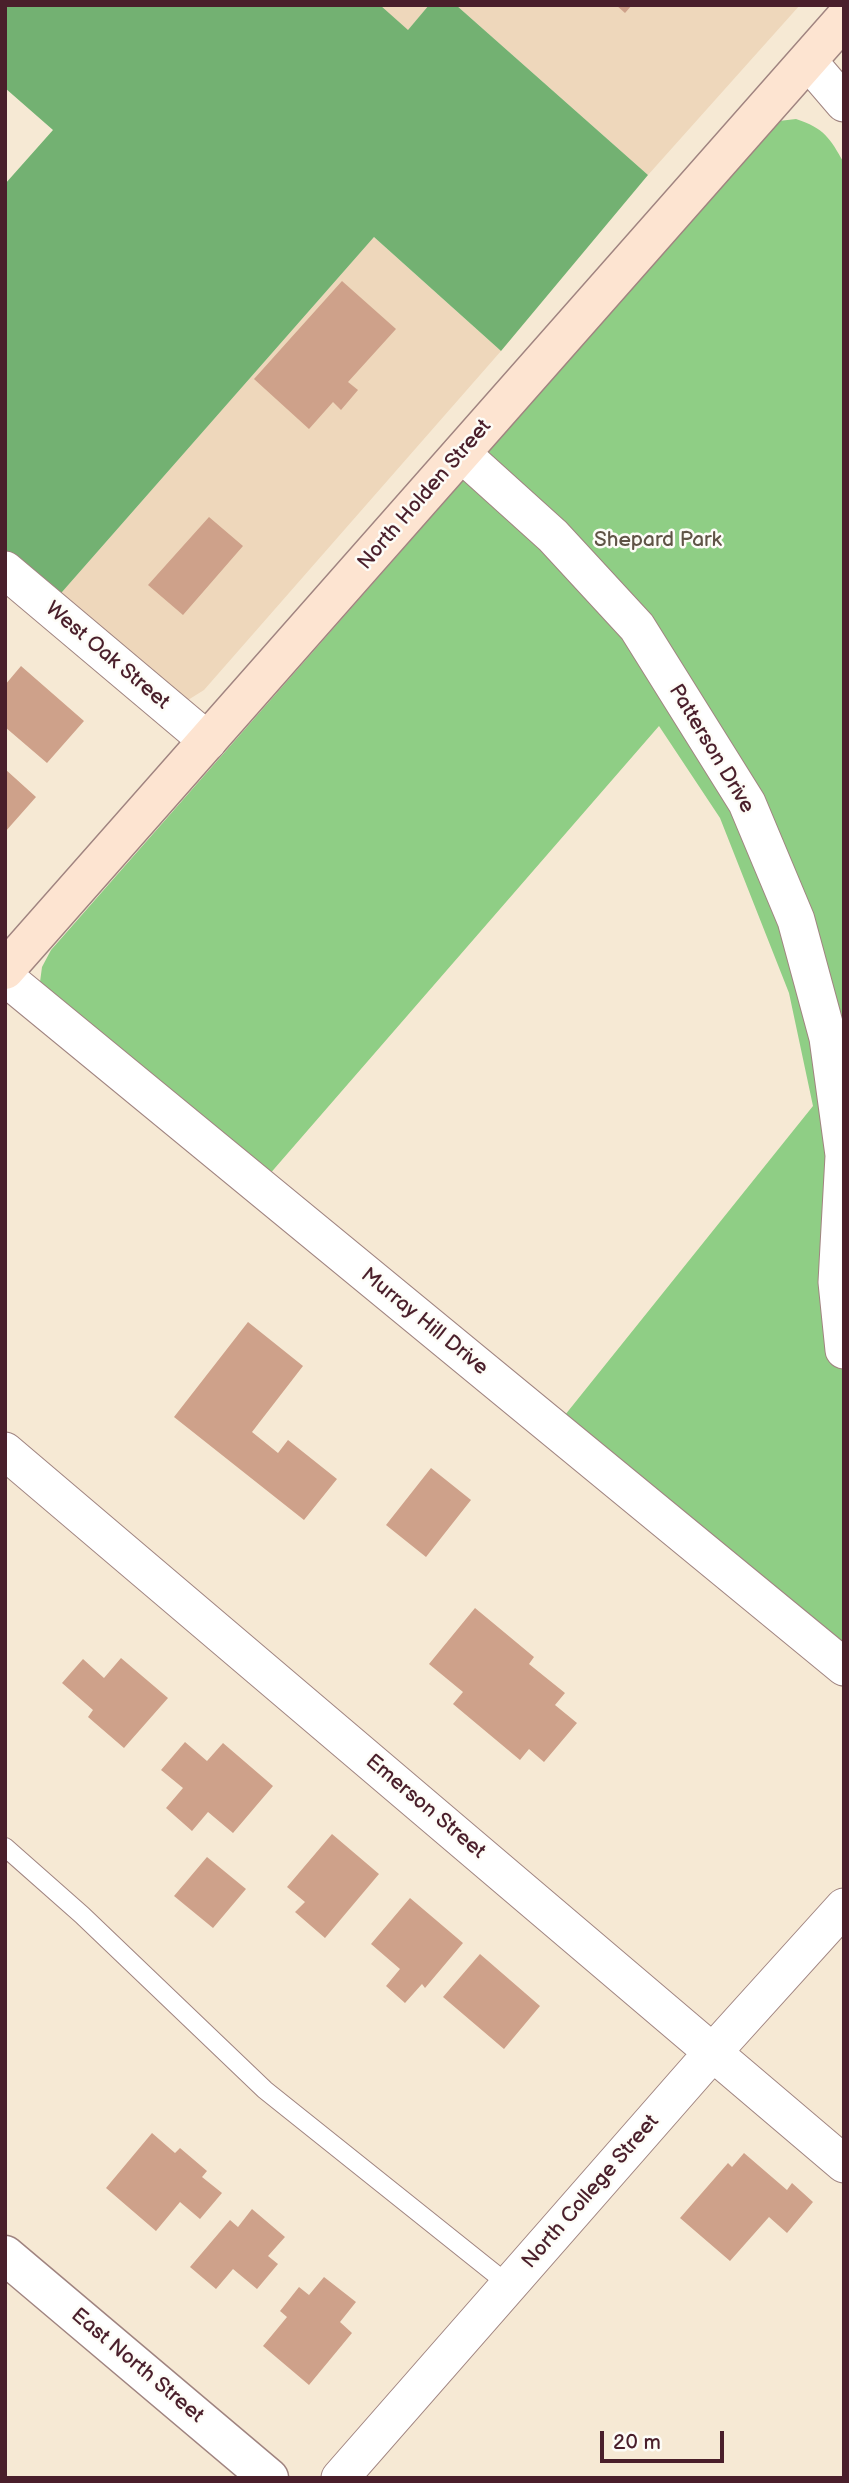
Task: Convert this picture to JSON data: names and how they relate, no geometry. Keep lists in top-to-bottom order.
{
  "streets": {
    "main road": ["North Holden Street"],
    "street": [
      "West Oak Street",
      "Patterson Drive",
      "Murray Hill Drive",
      "Emerson Street",
      "North College Street",
      "East North Street"
    ]
  },
  "crossings": [
    ["North Holden Street", "West Oak Street"],
    ["North Holden Street", "Patterson Drive"],
    ["Emerson Street", "North College Street"]
  ],
  "parks": ["Shepard Park"],
  "scale_bar": "20 m"
}
